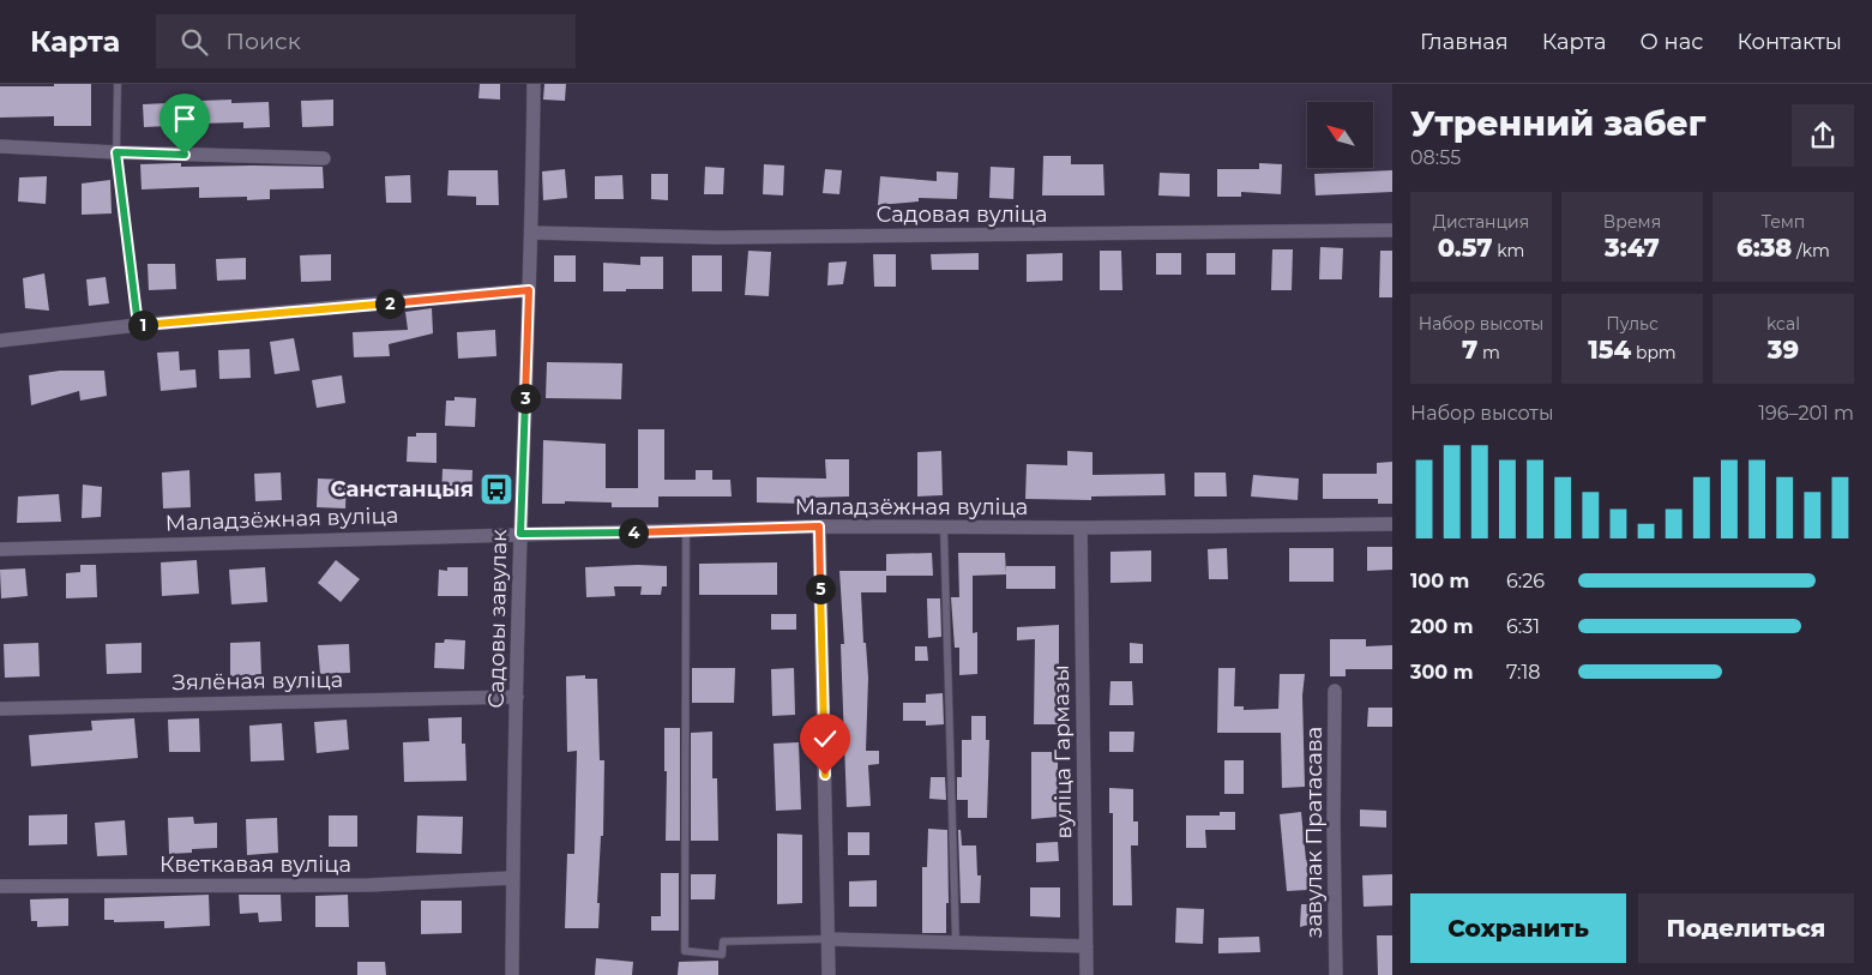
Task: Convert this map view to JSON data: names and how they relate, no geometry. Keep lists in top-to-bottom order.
{
  "streets": {
    "street": [
      "Садовая вуліца",
      "Маладзёжная вуліца",
      "Садовы завулак",
      "Зялёная вуліца",
      "вуліца Гармазы",
      "завулак Пратасава",
      "Кветкавая вуліца"
    ]
  },
  "crossings": [
    ["Садовая вуліца", "Садовы завулак"],
    ["Маладзёжная вуліца", "Садовы завулак"],
    ["Маладзёжная вуліца", "вуліца Гармазы"],
    ["Садовы завулак", "Зялёная вуліца"],
    ["Садовы завулак", "Кветкавая вуліца"]
  ],
  "places": {
    "bus stop": ["Санстанцыя"]
  },
  "north": "top left",
  "page": {
    "header": "Карта",
    "search": "Поиск",
    "nav": [
      "Главная",
      "Карта",
      "О нас",
      "Контакты"
    ],
    "heading": ["Утренний забег", "08:55"],
    "stats": [
      ["Дистанция", "0.57 km"],
      ["Время", "3:47"],
      ["Темп", "6:38 /km"],
      ["Набор высоты", "7 m"],
      ["Пульс", "154 bpm"],
      ["kcal", "39"]
    ],
    "pins": [
      "2",
      "1",
      "3",
      "4",
      "5"
    ],
    "chart": ["Набор высоты", "196–201 m"],
    "list": [
      {
        "name": "100 m",
        "note": "6:26"
      },
      {
        "name": "200 m",
        "note": "6:31"
      },
      {
        "name": "300 m",
        "note": "7:18"
      }
    ],
    "buttons": ["Сохранить", "Поделиться"]
  }
}
